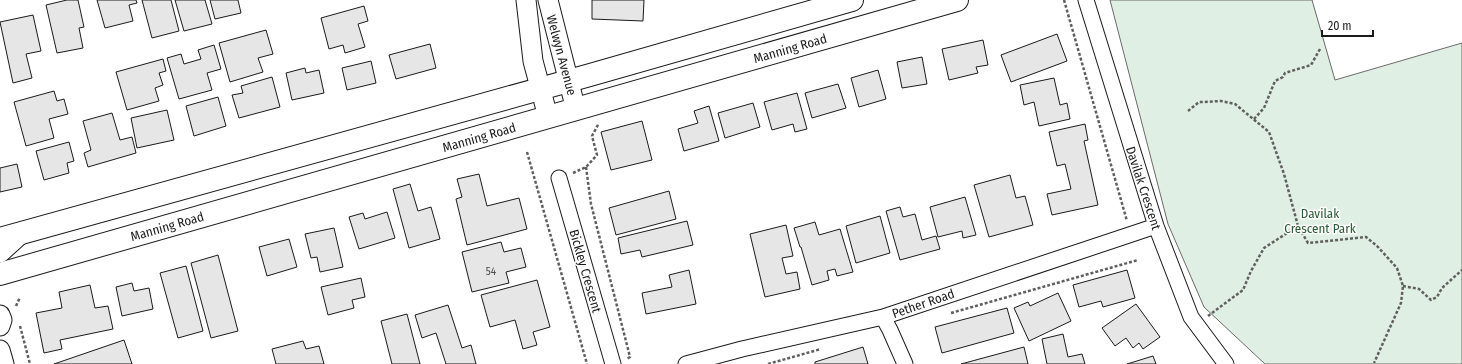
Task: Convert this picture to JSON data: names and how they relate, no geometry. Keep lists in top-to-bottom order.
{
  "streets": {
    "main road": ["Manning Road"],
    "street": [
      "Welwyn Avenue",
      "Davilak Crescent",
      "Bickley Crescent",
      "Pether Road"
    ]
  },
  "crossings": [
    ["Manning Road", "Welwyn Avenue"],
    ["Davilak Crescent", "Pether Road"]
  ],
  "parks": ["Davilak Crescent Park"],
  "house_numbers": ["54"],
  "scale_bar": "20 m"
}
